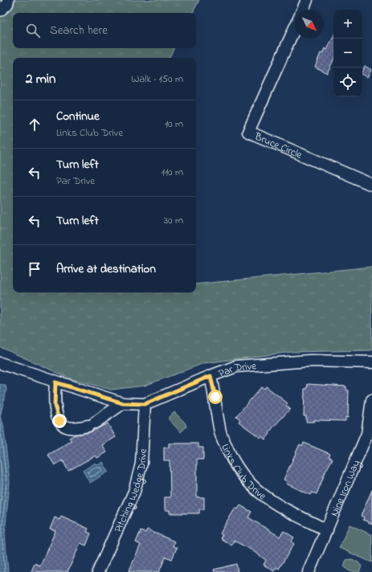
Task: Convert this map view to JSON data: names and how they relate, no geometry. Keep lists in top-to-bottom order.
{
  "streets": {
    "street": [
      "Bruce Circle",
      "Par Drive",
      "Links Club Drive",
      "Nine Iron Way",
      "Pitching Wedge Drive"
    ]
  },
  "crossings": [
    ["Par Drive", "Links Club Drive"],
    ["Par Drive", "Pitching Wedge Drive"],
    ["Links Club Drive", "Nine Iron Way"]
  ],
  "north": "bottom right",
  "page": {
    "map_buttons": ["+", "−"],
    "search": "Search here",
    "heading": ["2 min", "Walk · 150 m"],
    "list": [
      ["Continue", "Links Club Drive", "10 m"],
      ["Turn left", "Par Drive", "110 m"],
      ["Turn left", "30 m"],
      "Arrive at destination"
    ]
  }
}
